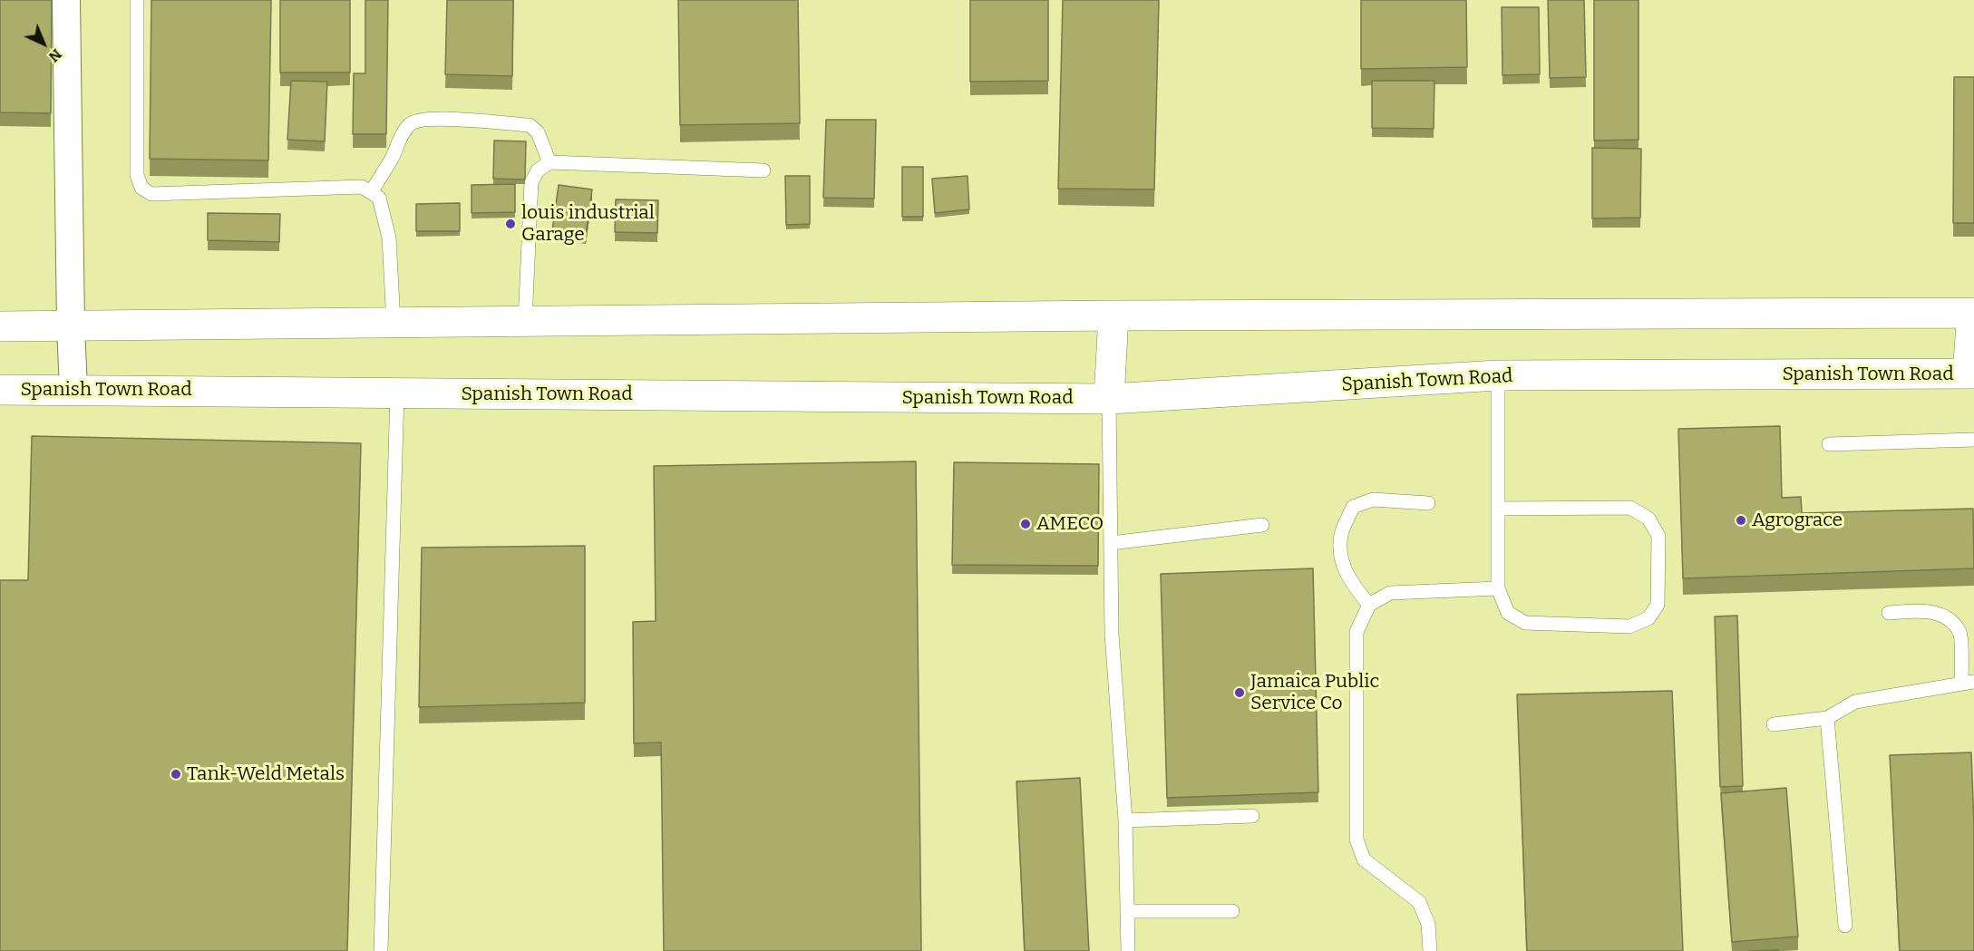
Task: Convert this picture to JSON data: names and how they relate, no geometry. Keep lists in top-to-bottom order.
{
  "streets": {
    "highway": ["Spanish Town Road"]
  },
  "places": [
    "louis industrial Garage",
    "Agrograce",
    "AMECO",
    "Jamaica Public Service Co",
    "Tank-Weld Metals"
  ],
  "north": "bottom right"
}
